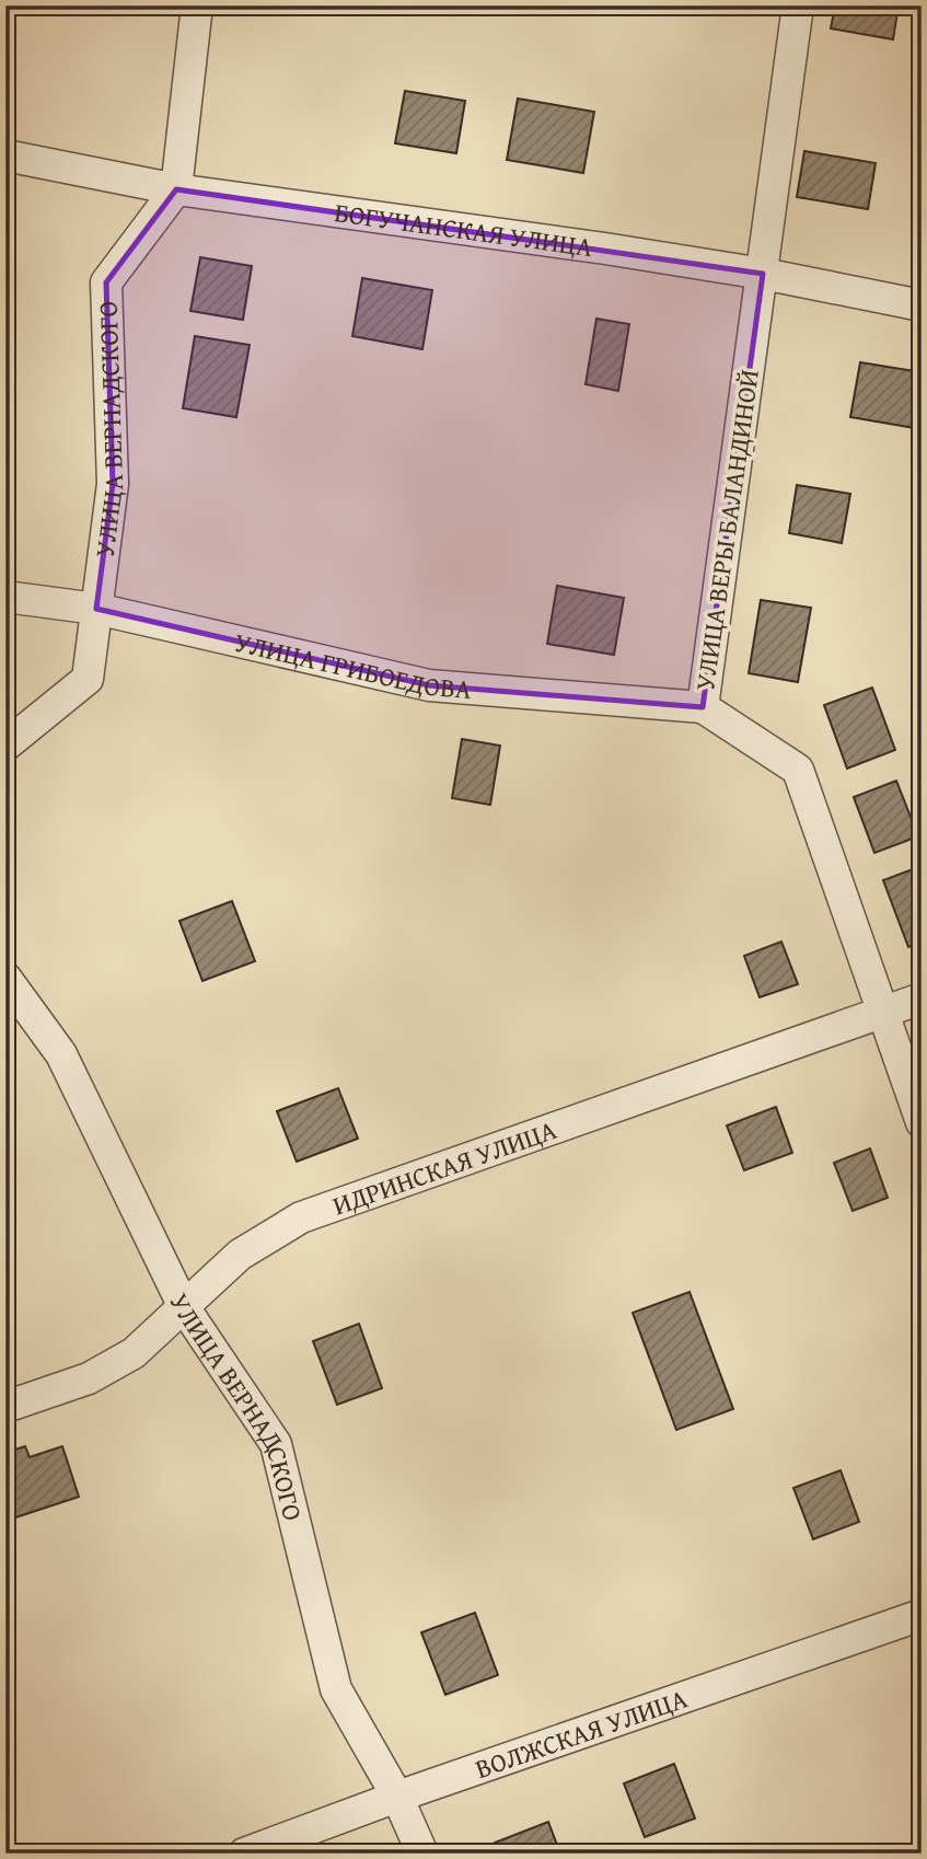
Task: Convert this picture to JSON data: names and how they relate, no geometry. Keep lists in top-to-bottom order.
{
  "streets": {
    "street": [
      "БОГУЧАНСКАЯ УЛИЦА",
      "УЛИЦА ВЕРНАДСКОГО",
      "УЛИЦА ВЕРЫ БАЛАНДИНОЙ",
      "УЛИЦА ГРИБОЕДОВА",
      "ИДРИНСКАЯ УЛИЦА",
      "ВОЛЖСКАЯ УЛИЦА"
    ]
  },
  "crossings": [
    ["БОГУЧАНСКАЯ УЛИЦА", "УЛИЦА ВЕРНАДСКОГО"],
    ["БОГУЧАНСКАЯ УЛИЦА", "УЛИЦА ВЕРЫ БАЛАНДИНОЙ"],
    ["УЛИЦА ВЕРНАДСКОГО", "УЛИЦА ГРИБОЕДОВА"],
    ["УЛИЦА ВЕРНАДСКОГО", "ИДРИНСКАЯ УЛИЦА"],
    ["УЛИЦА ВЕРНАДСКОГО", "ВОЛЖСКАЯ УЛИЦА"],
    ["УЛИЦА ВЕРЫ БАЛАНДИНОЙ", "УЛИЦА ГРИБОЕДОВА"],
    ["УЛИЦА ВЕРЫ БАЛАНДИНОЙ", "ИДРИНСКАЯ УЛИЦА"]
  ]
}
